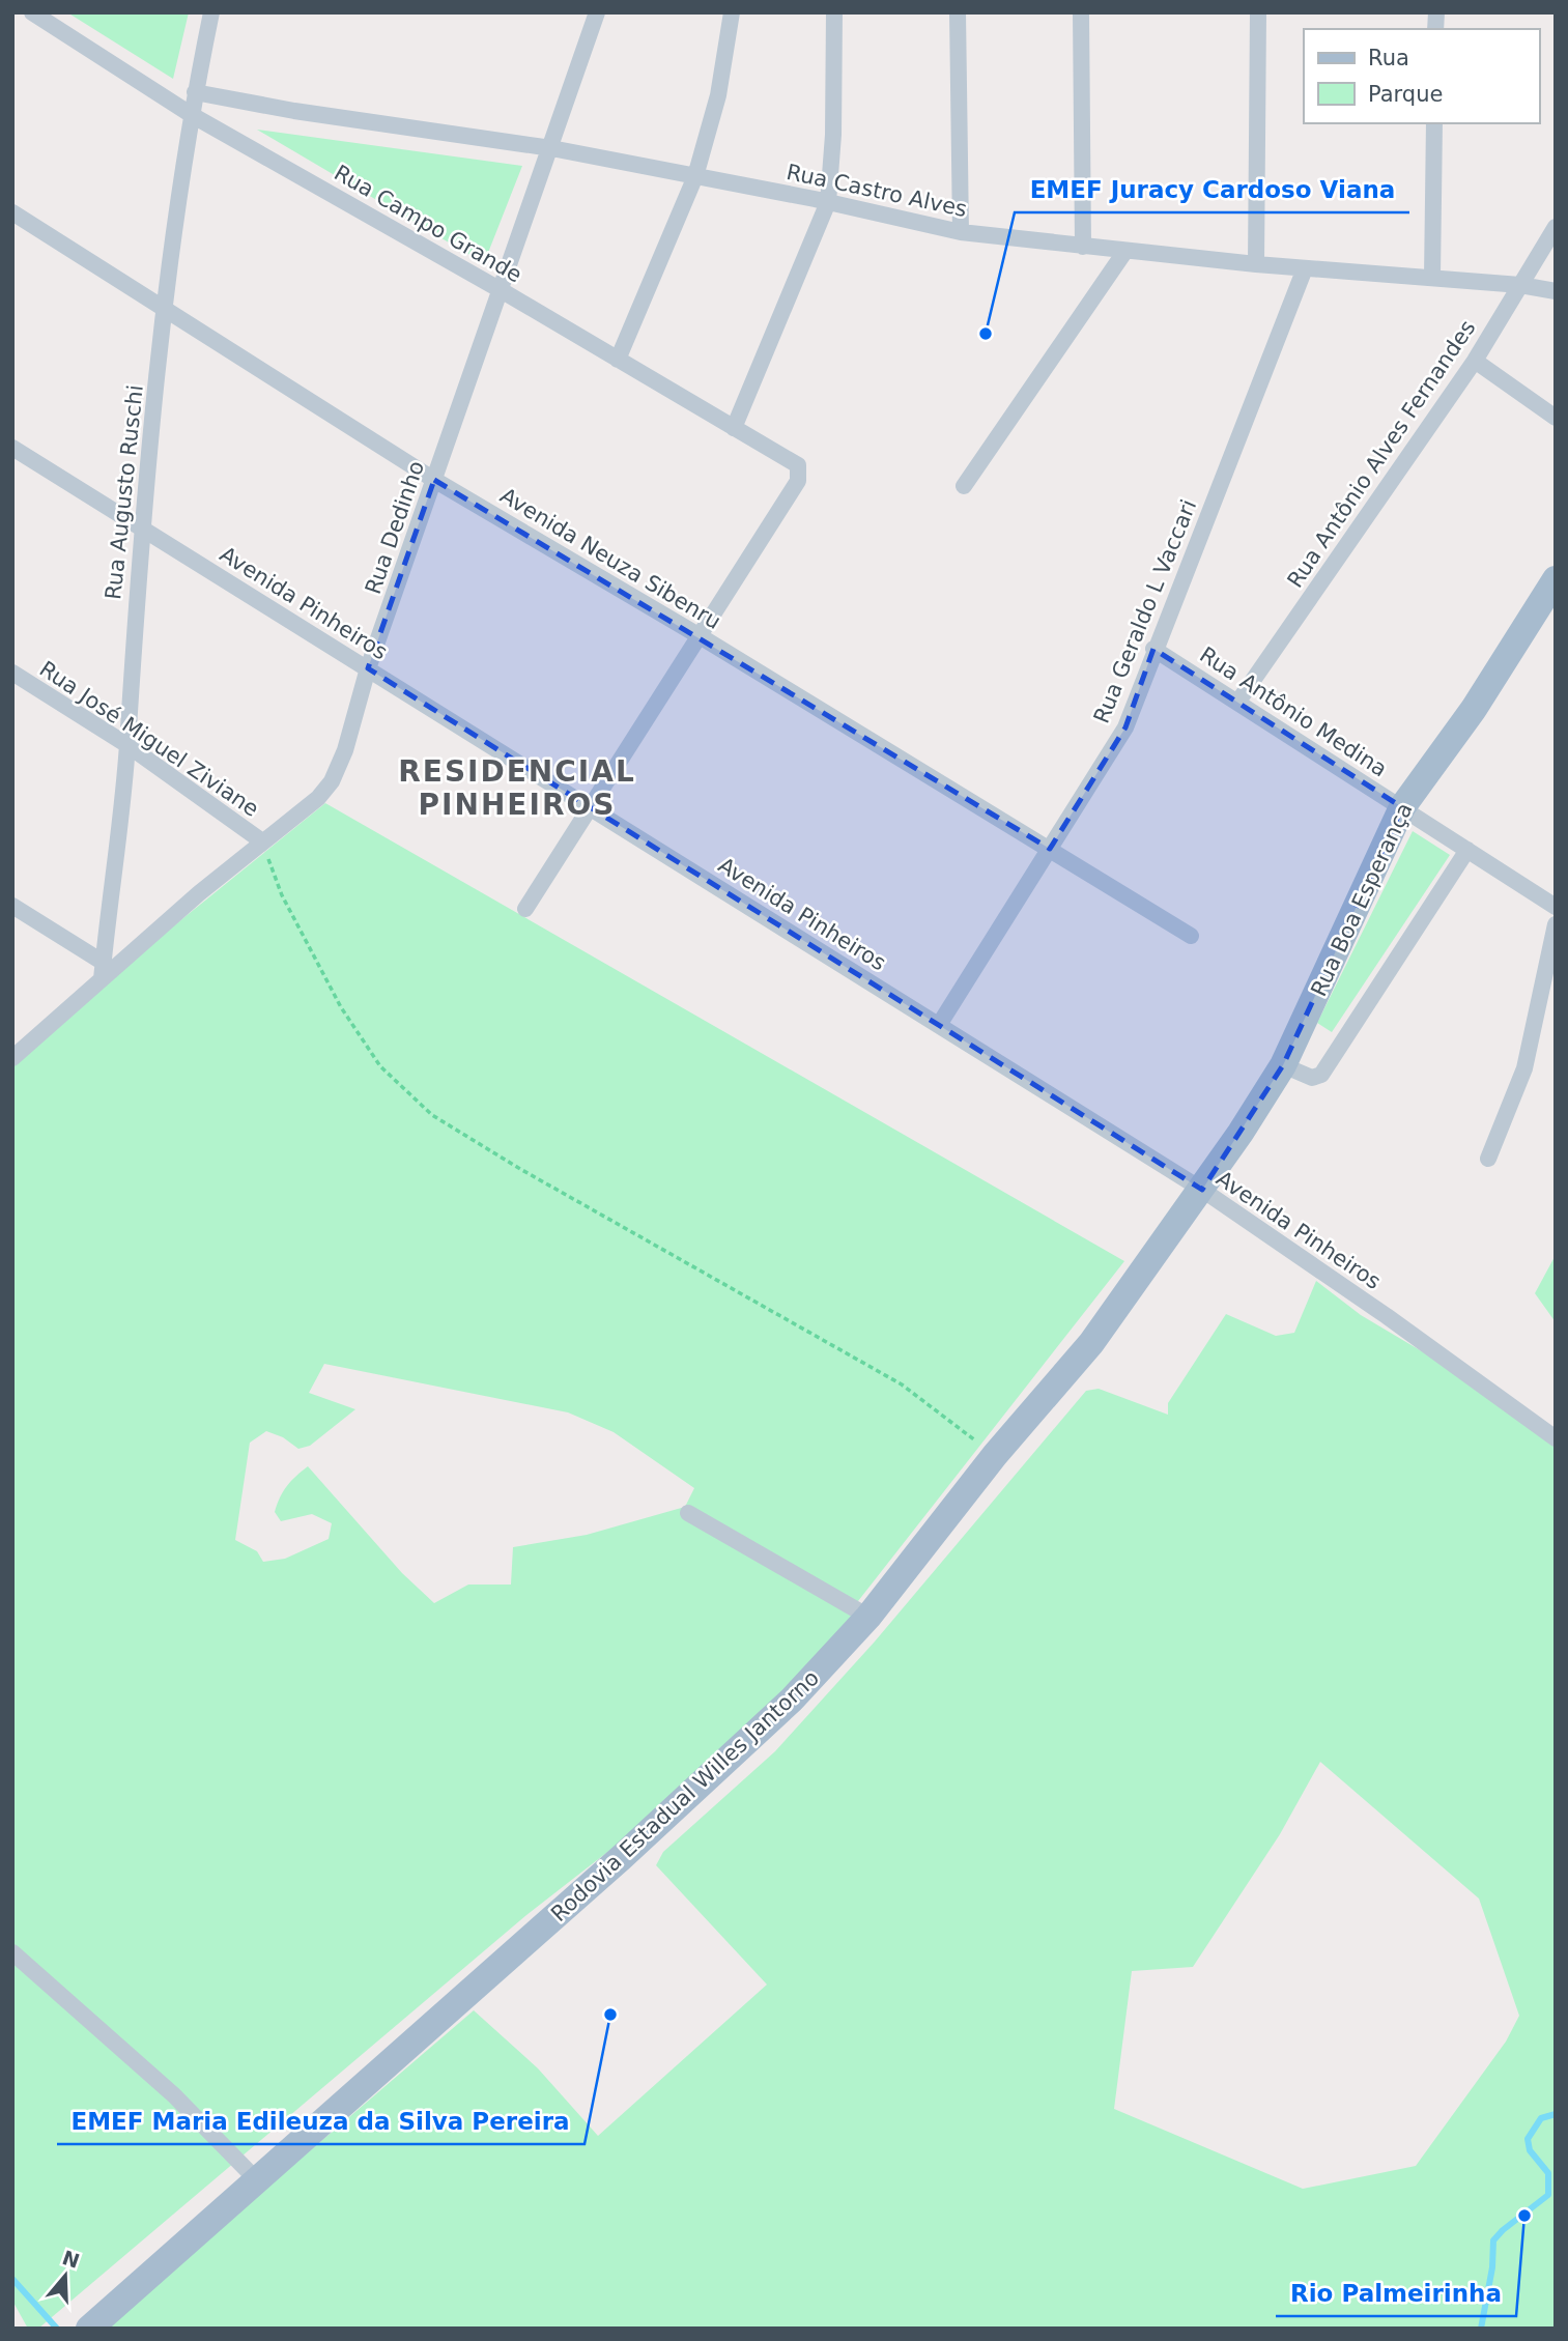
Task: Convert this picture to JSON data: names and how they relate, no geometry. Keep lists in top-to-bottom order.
{
  "streets": {
    "main road": ["Rua Boa Esperança", "Rodovia Estadual Willes Jantorno"],
    "street": [
      "Rua Castro Alves",
      "Rua Campo Grande",
      "Rua Antônio Alves Fernandes",
      "Rua Augusto Ruschi",
      "Rua Dedinho",
      "Avenida Neuza Sibenru",
      "Avenida Pinheiros",
      "Rua Geraldo L Vaccari",
      "Rua Antônio Medina",
      "Rua José Miguel Ziviane"
    ]
  },
  "crossings": [
    ["Rua Castro Alves", "Rua Antônio Alves Fernandes"],
    ["Rua Castro Alves", "Rua Augusto Ruschi"],
    ["Rua Castro Alves", "Rua Dedinho"],
    ["Rua Castro Alves", "Rua Geraldo L Vaccari"],
    ["Rua Campo Grande", "Rua Augusto Ruschi"],
    ["Rua Campo Grande", "Rua Dedinho"],
    ["Rua Campo Grande", "Avenida Neuza Sibenru"],
    ["Rua Antônio Alves Fernandes", "Rua Antônio Medina"],
    ["Rua Augusto Ruschi", "Rua Dedinho"],
    ["Rua Augusto Ruschi", "Avenida Neuza Sibenru"],
    ["Rua Augusto Ruschi", "Avenida Pinheiros"],
    ["Rua Augusto Ruschi", "Rua José Miguel Ziviane"],
    ["Rua Dedinho", "Avenida Neuza Sibenru"],
    ["Rua Dedinho", "Avenida Pinheiros"],
    ["Rua Dedinho", "Rua José Miguel Ziviane"],
    ["Avenida Neuza Sibenru", "Rua Geraldo L Vaccari"],
    ["Avenida Pinheiros", "Rua Geraldo L Vaccari"],
    ["Avenida Pinheiros", "Rua Boa Esperança"],
    ["Avenida Pinheiros", "Rodovia Estadual Willes Jantorno"],
    ["Rua Geraldo L Vaccari", "Rua Antônio Medina"],
    ["Rua Antônio Medina", "Rua Boa Esperança"],
    ["Rua Boa Esperança", "Rodovia Estadual Willes Jantorno"]
  ],
  "districts": ["RESIDENCIAL PINHEIROS"],
  "places": ["EMEF Juracy Cardoso Viana", "EMEF Maria Edileuza da Silva Pereira", "Rio Palmeirinha"],
  "legend": ["Rua", "Parque"],
  "north": "top"
}
